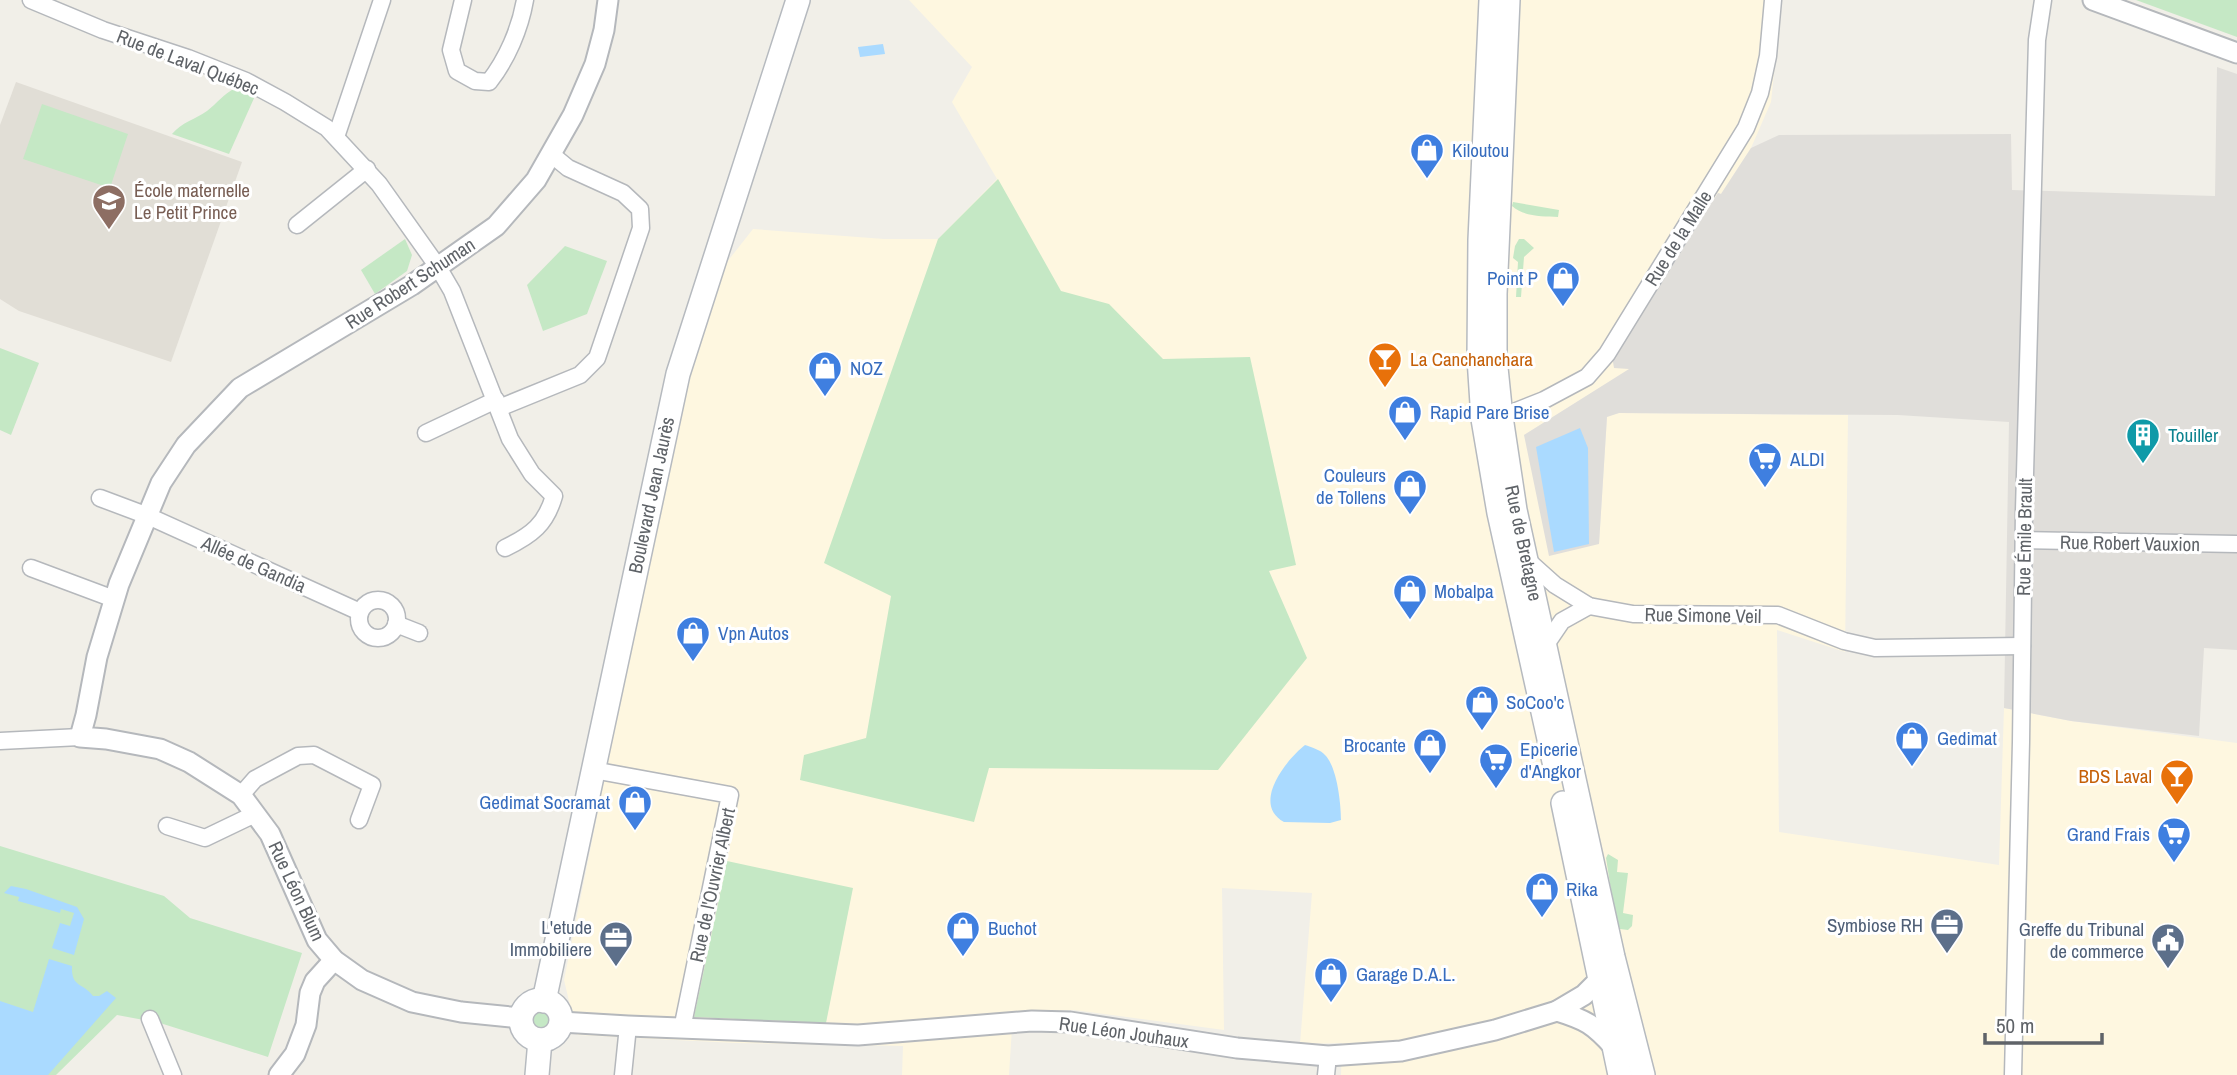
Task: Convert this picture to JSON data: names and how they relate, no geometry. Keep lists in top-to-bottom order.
{
  "streets": {
    "main road": ["Boulevard Jean Jaurès", "Rue de Bretagne"],
    "street": [
      "Rue de Laval Québec",
      "Rue de la Malle",
      "Rue Robert Schuman",
      "Rue Émile Brault",
      "Rue Robert Vauxion",
      "Allée de Gandia",
      "Rue Simone Veil",
      "Rue de l'Ouvrier Albert",
      "Rue Léon Blum",
      "Rue Léon Jouhaux"
    ]
  },
  "crossings": [
    ["Rue de Laval Québec", "Rue Robert Schuman"],
    ["Rue de la Malle", "Rue de Bretagne"],
    ["Rue Robert Schuman", "Allée de Gandia"],
    ["Rue Robert Schuman", "Rue Léon Blum"],
    ["Boulevard Jean Jaurès", "Rue de l'Ouvrier Albert"],
    ["Boulevard Jean Jaurès", "Rue Léon Blum"],
    ["Boulevard Jean Jaurès", "Rue Léon Jouhaux"],
    ["Rue Émile Brault", "Rue Robert Vauxion"],
    ["Rue Émile Brault", "Rue Simone Veil"],
    ["Rue de Bretagne", "Rue Simone Veil"],
    ["Rue de Bretagne", "Rue Léon Jouhaux"],
    ["Rue de l'Ouvrier Albert", "Rue Léon Jouhaux"],
    ["Rue Léon Blum", "Rue Léon Jouhaux"]
  ],
  "places": {
    "shop": [
      "Kiloutou",
      "Point P",
      "NOZ",
      "Rapid Pare Brise",
      "Couleurs de Tollens",
      "Mobalpa",
      "Vpn Autos",
      "SoCoo'c",
      "Gedimat",
      "Brocante",
      "Gedimat Socramat",
      "Rika",
      "Buchot",
      "Garage D.A.L."
    ],
    "school or university": ["École maternelle Le Petit Prince"],
    "bar": ["La Canchanchara", "BDS Laval"],
    "building": ["Touiller"],
    "supermarket": ["ALDI", "Epicerie d'Angkor", "Grand Frais"],
    "office": ["Symbiose RH", "L'etude Immobiliere"],
    "public building": ["Greffe du Tribunal de commerce"]
  },
  "scale_bar": "50 m"
}
